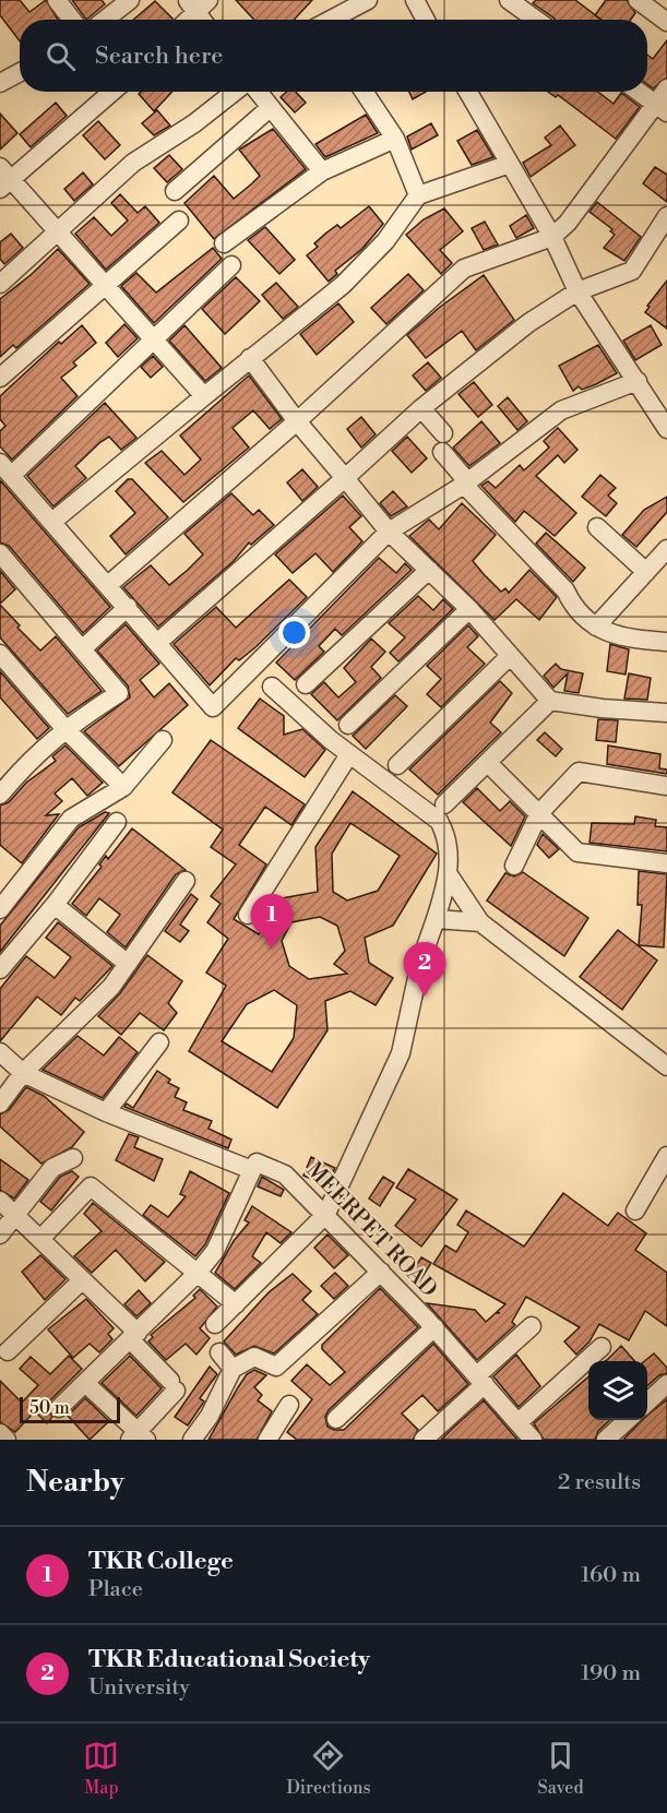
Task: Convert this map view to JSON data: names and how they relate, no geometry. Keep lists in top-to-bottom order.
{
  "streets": {
    "street": ["MEERPET ROAD"]
  },
  "scale_bar": "50 m",
  "page": {
    "search": "Search here",
    "pins": ["1", "2"],
    "scale": "50 m",
    "heading": ["Nearby", "2 results"],
    "list": [
      {
        "mark": "1",
        "name": "TKR College",
        "note": "Place",
        "value": "160 m"
      },
      {
        "mark": "2",
        "name": "TKR Educational Society",
        "note": "University",
        "value": "190 m"
      }
    ],
    "nav": ["Map", "Directions", "Saved"]
  }
}
